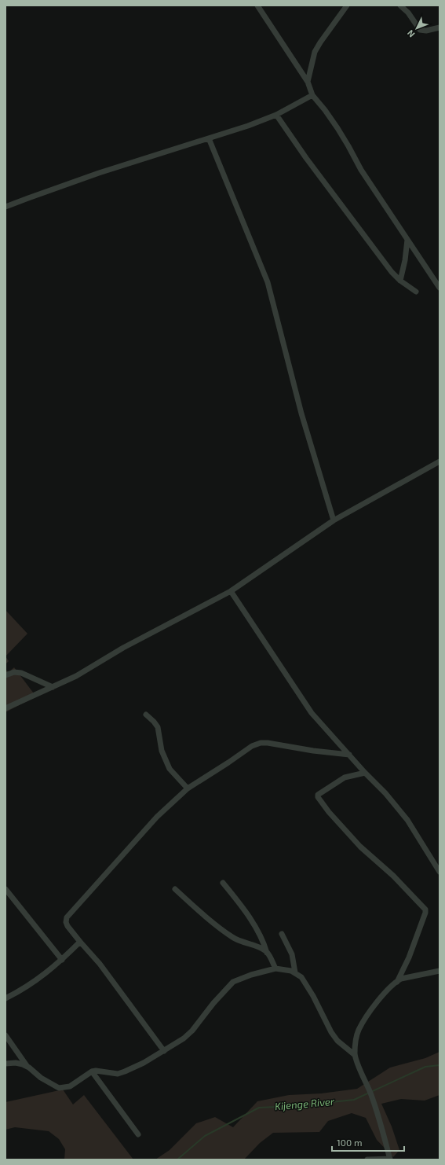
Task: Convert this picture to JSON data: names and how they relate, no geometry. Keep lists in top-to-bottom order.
{
  "water": ["Kijenge River"],
  "scale_bar": "100 m",
  "north": "bottom left"
}
